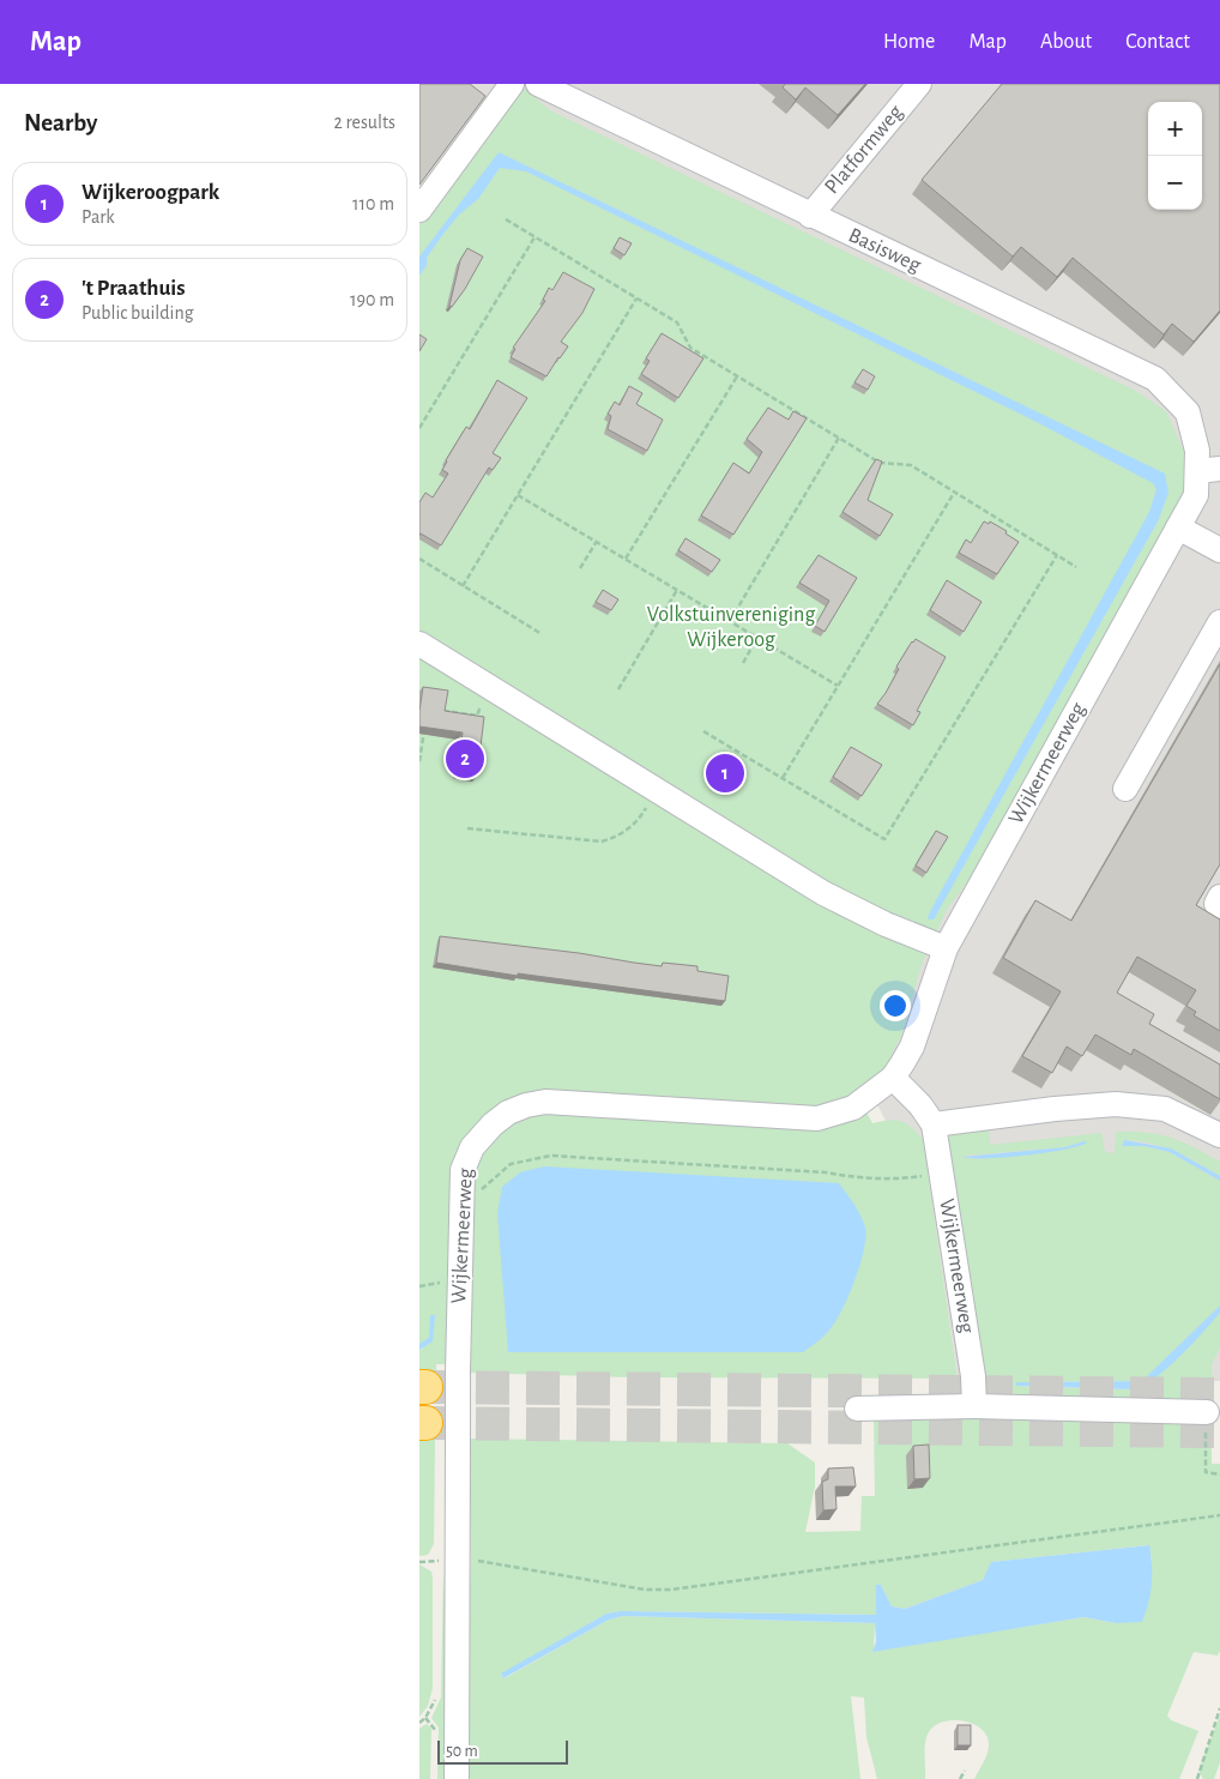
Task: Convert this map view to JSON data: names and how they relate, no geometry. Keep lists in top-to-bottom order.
{
  "streets": {
    "street": ["Platformweg", "Basisweg", "Wijkermeerweg"]
  },
  "crossings": [
    ["Platformweg", "Basisweg"],
    ["Basisweg", "Wijkermeerweg"]
  ],
  "parks": ["Volkstuinvereniging Wijkeroog"],
  "scale_bar": "50 m",
  "page": {
    "header": "Map",
    "nav": [
      "Home",
      "Map",
      "About",
      "Contact"
    ],
    "heading": ["Nearby", "2 results"],
    "map_buttons": ["+", "−"],
    "list": [
      {
        "mark": "1",
        "name": "Wijkeroogpark",
        "note": "Park",
        "value": "110 m"
      },
      {
        "mark": "2",
        "name": "'t Praathuis",
        "note": "Public building",
        "value": "190 m"
      }
    ],
    "pins": ["2", "1"],
    "scale": "50 m"
  }
}
